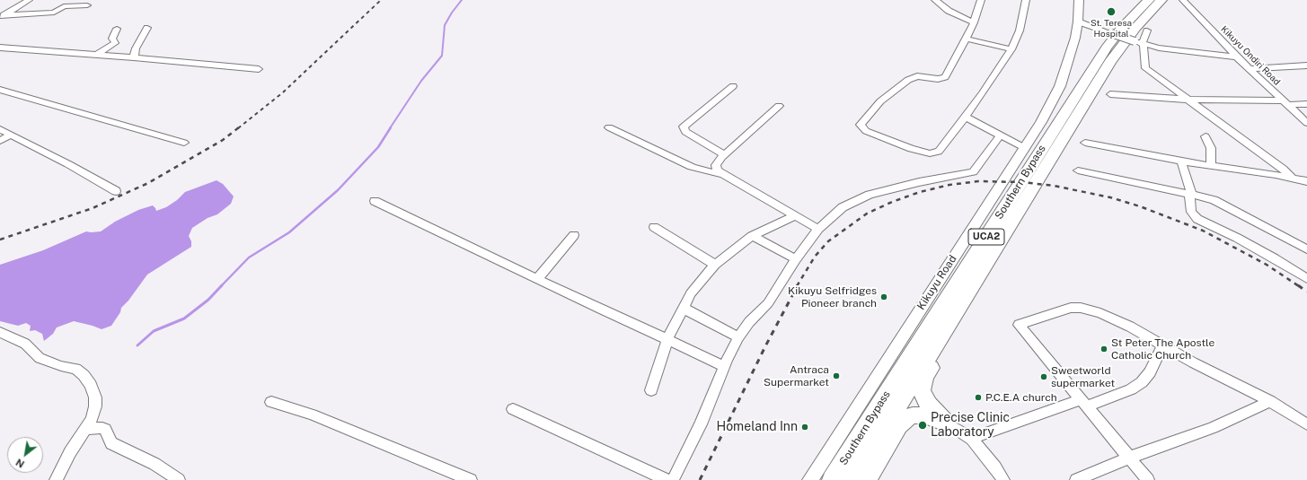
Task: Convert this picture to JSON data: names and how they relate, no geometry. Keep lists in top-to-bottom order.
{
  "streets": {
    "highway": ["Southern Bypass", "UCA2"],
    "main road": ["Kikuyu Road"],
    "street": ["Kikuyu Ondiri Road"]
  },
  "places": [
    "St. Teresa Hospital",
    "Kikuyu Selfridges Pioneer branch",
    "St Peter The Apostle Catholic Church",
    "Antraca Supermarket",
    "Sweetworld supermarket",
    "P.C.E.A church",
    "Precise Clinic Laboratory",
    "Homeland Inn"
  ],
  "north": "bottom left"
}
